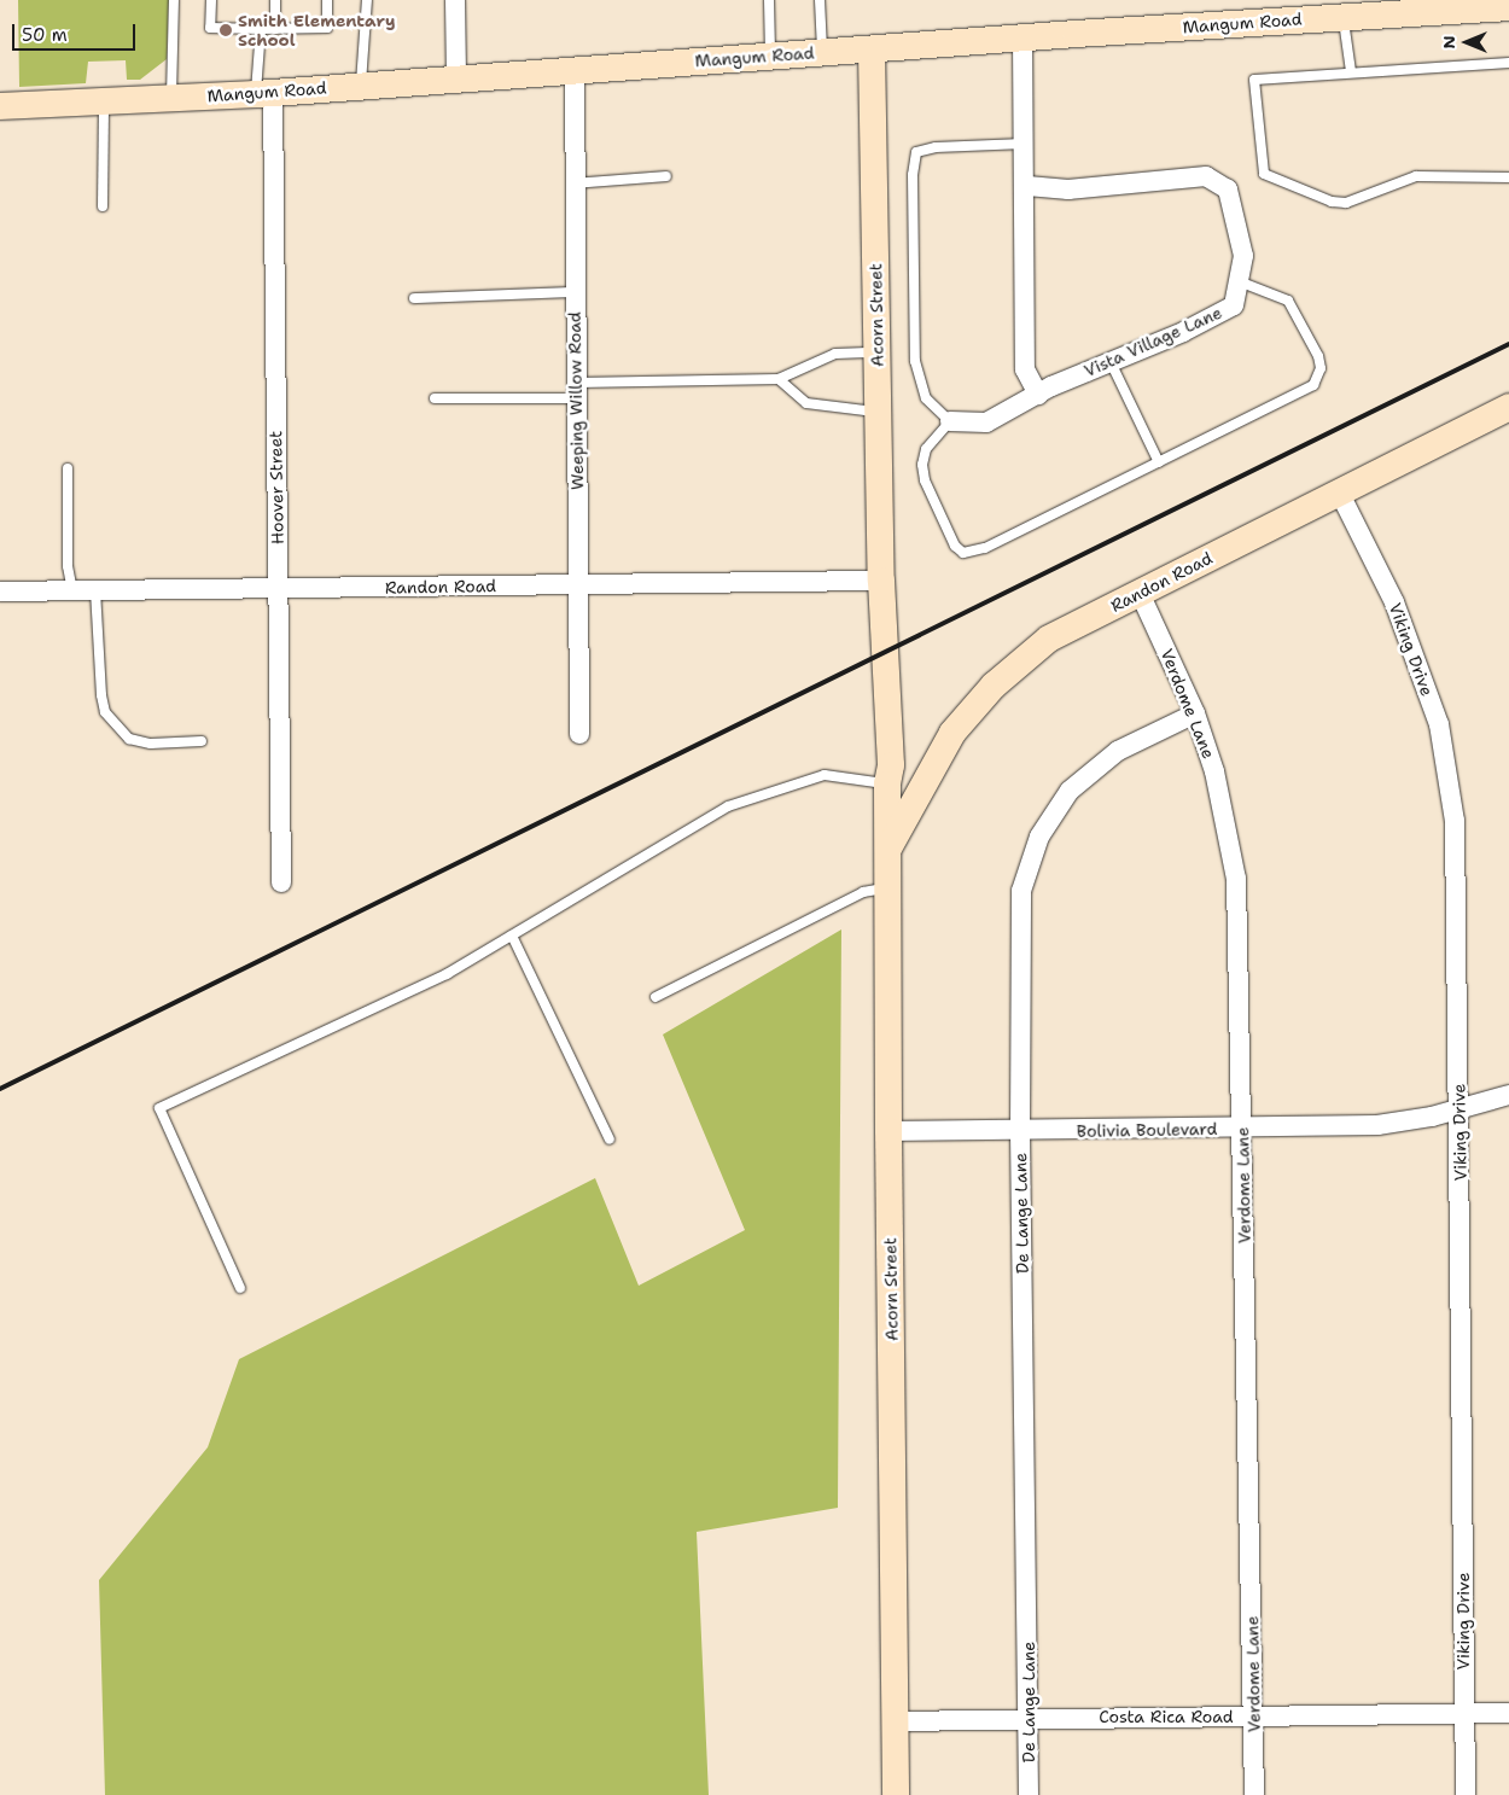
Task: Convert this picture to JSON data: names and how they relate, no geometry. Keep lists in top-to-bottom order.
{
  "streets": {
    "street": [
      "Mangum Road",
      "Acorn Street",
      "Vista Village Lane",
      "Weeping Willow Road",
      "Hoover Street",
      "Randon Road",
      "Viking Drive",
      "Verdome Lane",
      "Bolivia Boulevard",
      "De Lange Lane",
      "Costa Rica Road"
    ]
  },
  "crossings": [
    ["Mangum Road", "Acorn Street"],
    ["Mangum Road", "Weeping Willow Road"],
    ["Mangum Road", "Hoover Street"],
    ["Acorn Street", "Randon Road"],
    ["Acorn Street", "Bolivia Boulevard"],
    ["Acorn Street", "Costa Rica Road"],
    ["Weeping Willow Road", "Randon Road"],
    ["Hoover Street", "Randon Road"],
    ["Randon Road", "Viking Drive"],
    ["Randon Road", "Verdome Lane"],
    ["Viking Drive", "Bolivia Boulevard"],
    ["Viking Drive", "Costa Rica Road"],
    ["Verdome Lane", "Bolivia Boulevard"],
    ["Verdome Lane", "De Lange Lane"],
    ["Verdome Lane", "Costa Rica Road"],
    ["Bolivia Boulevard", "De Lange Lane"],
    ["De Lange Lane", "Costa Rica Road"]
  ],
  "places": ["Smith Elementary School"],
  "scale_bar": "50 m",
  "north": "left"
}
